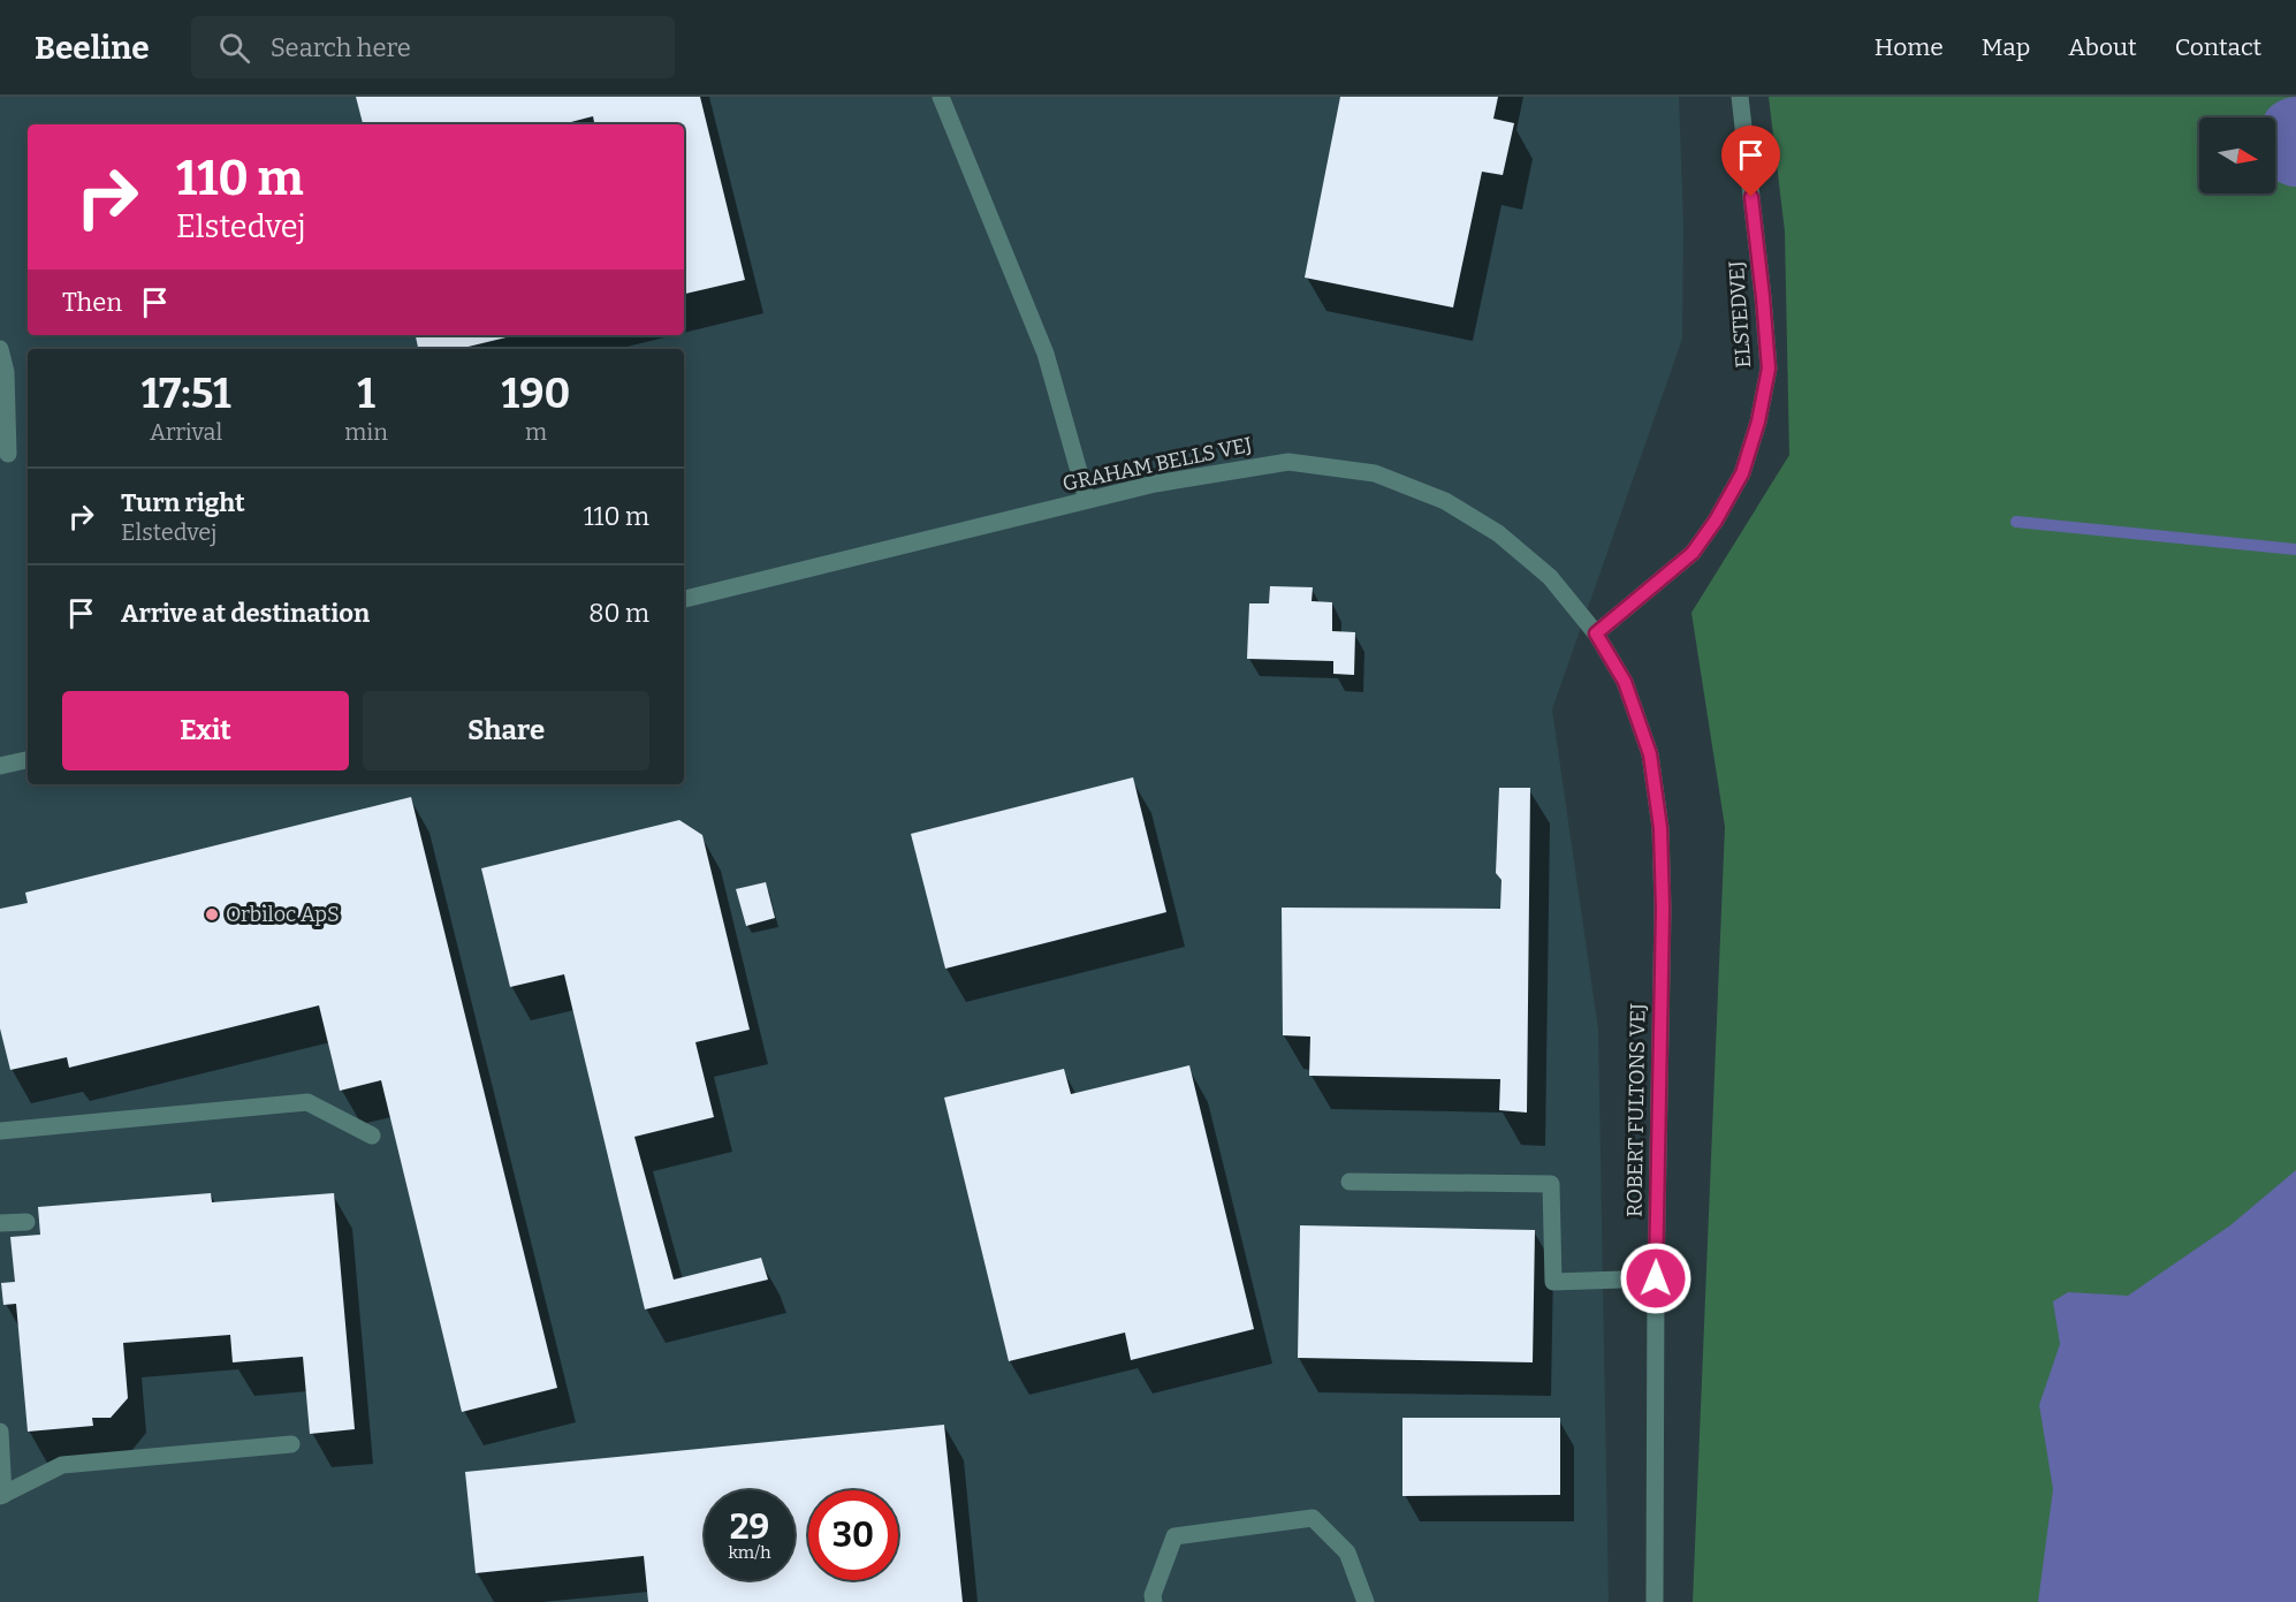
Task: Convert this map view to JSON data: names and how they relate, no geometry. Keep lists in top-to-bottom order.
{
  "streets": {
    "street": ["ELSTEDVEJ", "GRAHAM BELLS VEJ", "ROBERT FULTONS VEJ"]
  },
  "crossings": [
    ["ELSTEDVEJ", "GRAHAM BELLS VEJ"],
    ["ELSTEDVEJ", "ROBERT FULTONS VEJ"],
    ["GRAHAM BELLS VEJ", "ROBERT FULTONS VEJ"]
  ],
  "places": ["Orbiloc ApS"],
  "north": "right",
  "page": {
    "header": "Beeline",
    "search": "Search here",
    "nav": [
      "Home",
      "Map",
      "About",
      "Contact"
    ],
    "turn": ["110 m", "Elstedvej"],
    "then": "Then",
    "eta": [
      "17:51",
      "Arrival",
      "1",
      "min",
      "190",
      "m"
    ],
    "list": [
      {
        "name": "Turn right",
        "note": "Elstedvej",
        "value": "110 m"
      },
      {
        "name": "Arrive at destination",
        "value": "80 m"
      }
    ],
    "buttons": ["Exit", "Share"],
    "speed": "29 km/h",
    "limit": "30"
  }
}
